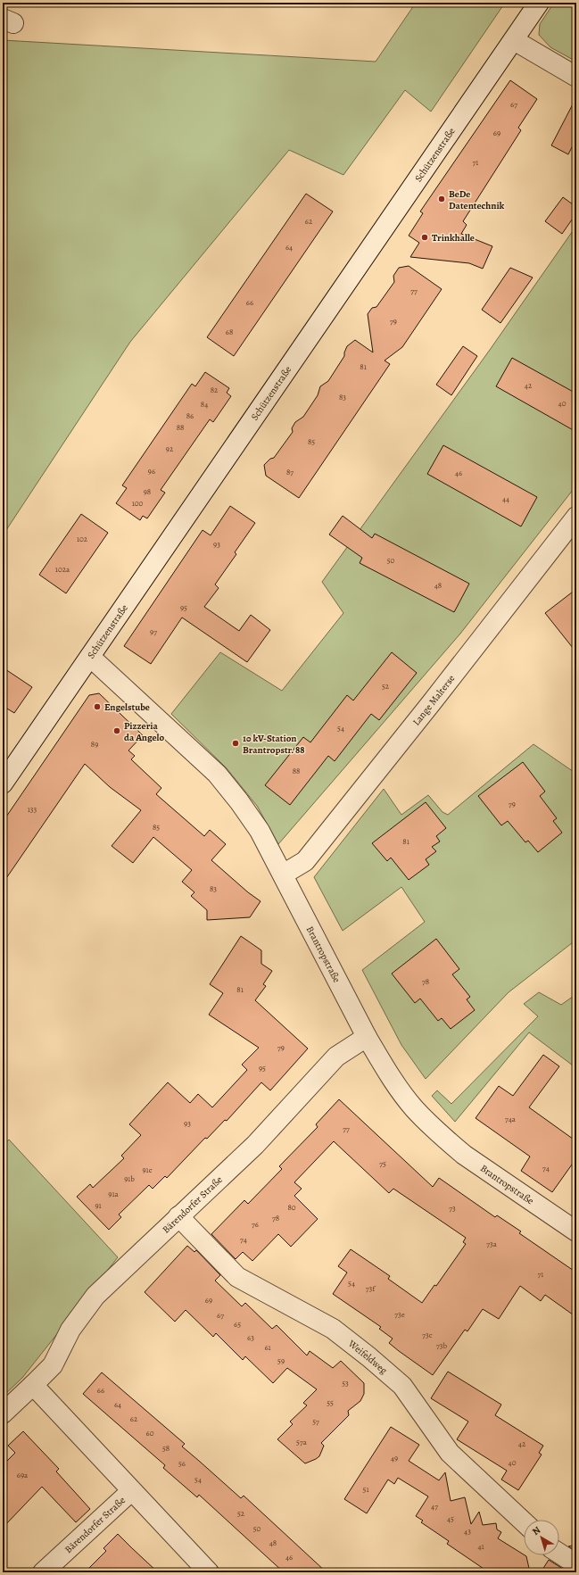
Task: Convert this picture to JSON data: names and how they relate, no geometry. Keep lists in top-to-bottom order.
{
  "streets": {
    "street": [
      "Schützenstraße",
      "Lange Malterse",
      "Brantropstraße",
      "Bärendorfer Straße",
      "Weifeldweg"
    ]
  },
  "crossings": [
    ["Schützenstraße", "Brantropstraße"],
    ["Lange Malterse", "Brantropstraße"],
    ["Brantropstraße", "Bärendorfer Straße"],
    ["Bärendorfer Straße", "Weifeldweg"]
  ],
  "places": [
    "BeDe Datentechnik",
    "Trinkhalle",
    "Engelstube",
    "Pizzeria da Angelo",
    "10 kV-Station Brantropstr. 88"
  ],
  "house_numbers": [
    "67",
    "69",
    "71",
    "62",
    "64",
    "77",
    "66",
    "79",
    "68",
    "81",
    "42",
    "82",
    "83",
    "40",
    "84",
    "86",
    "88",
    "85",
    "92",
    "96",
    "87",
    "46",
    "98",
    "44",
    "100",
    "102",
    "93",
    "50",
    "102a",
    "48",
    "95",
    "97",
    "52",
    "54",
    "89",
    "88",
    "79",
    "133",
    "85",
    "81",
    "83",
    "78",
    "81",
    "79",
    "95",
    "74a",
    "93",
    "77",
    "75",
    "74",
    "91c",
    "91b",
    "91a",
    "91",
    "80",
    "73",
    "78",
    "76",
    "74",
    "73a",
    "71",
    "54",
    "73f",
    "69",
    "73e",
    "67",
    "65",
    "73c",
    "63",
    "73b",
    "61",
    "59",
    "53",
    "66",
    "55",
    "64",
    "62",
    "57",
    "60",
    "57a",
    "42",
    "58",
    "49",
    "40",
    "56",
    "69a",
    "54",
    "51",
    "47",
    "52",
    "45",
    "50",
    "43",
    "48",
    "41",
    "46"
  ],
  "north": "top left"
}
